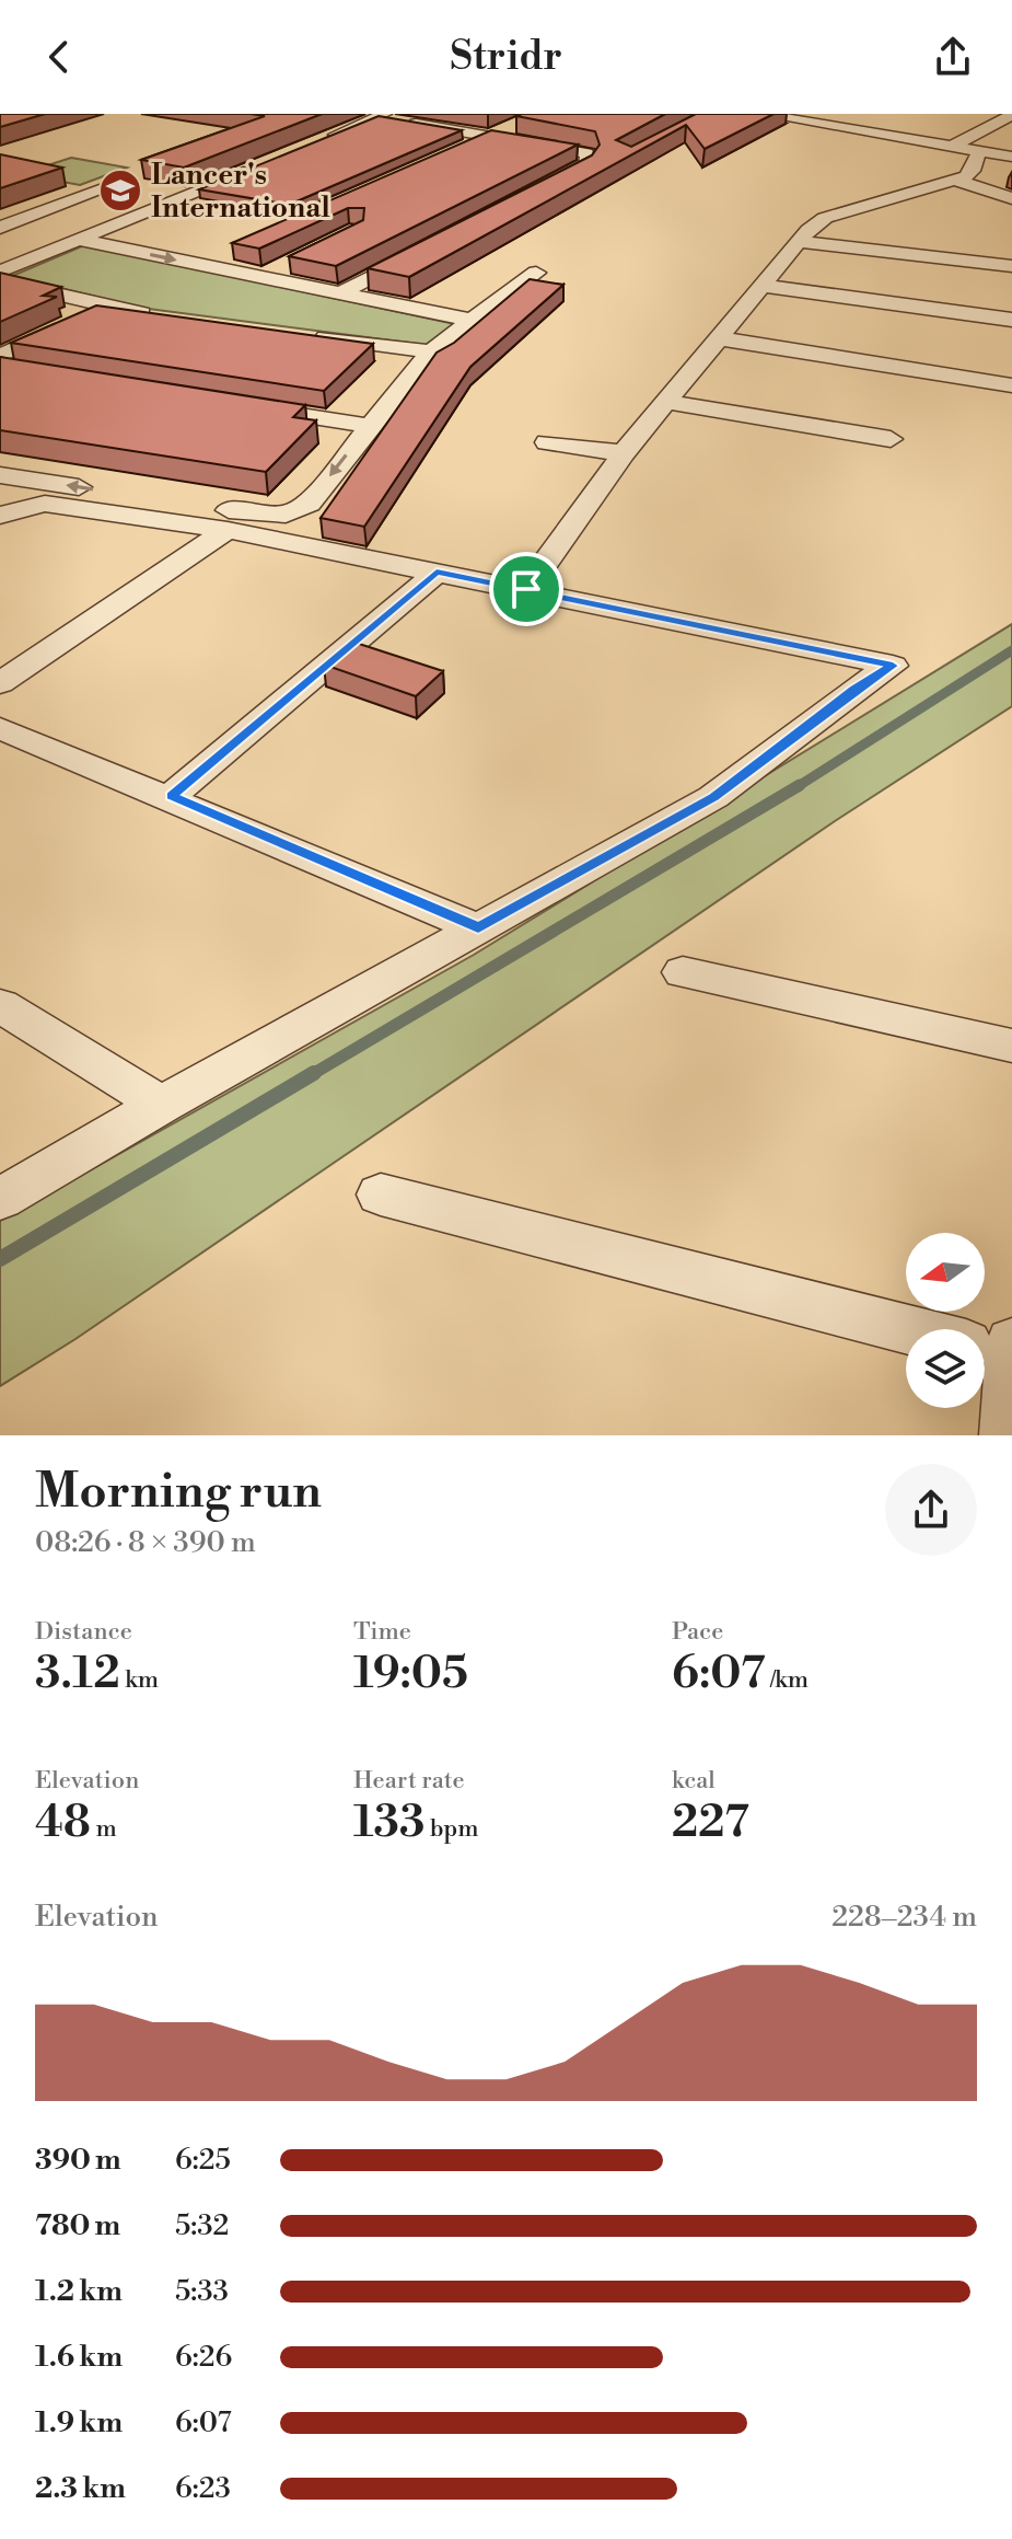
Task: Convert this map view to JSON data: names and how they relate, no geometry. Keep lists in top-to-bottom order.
{
  "places": {
    "school or university": ["Lancer's International"]
  },
  "north": "left",
  "page": {
    "header": "Stridr",
    "heading": ["Morning run", "08:26 · 8 × 390 m"],
    "stats": [
      ["Distance", "3.12 km"],
      ["Time", "19:05"],
      ["Pace", "6:07 /km"],
      ["Elevation", "48 m"],
      ["Heart rate", "133 bpm"],
      ["kcal", "227"]
    ],
    "chart": ["Elevation", "228–234 m"],
    "list": [
      {
        "name": "390 m",
        "note": "6:25"
      },
      {
        "name": "780 m",
        "note": "5:32"
      },
      {
        "name": "1.2 km",
        "note": "5:33"
      },
      {
        "name": "1.6 km",
        "note": "6:26"
      },
      {
        "name": "1.9 km",
        "note": "6:07"
      },
      {
        "name": "2.3 km",
        "note": "6:23"
      }
    ]
  }
}
